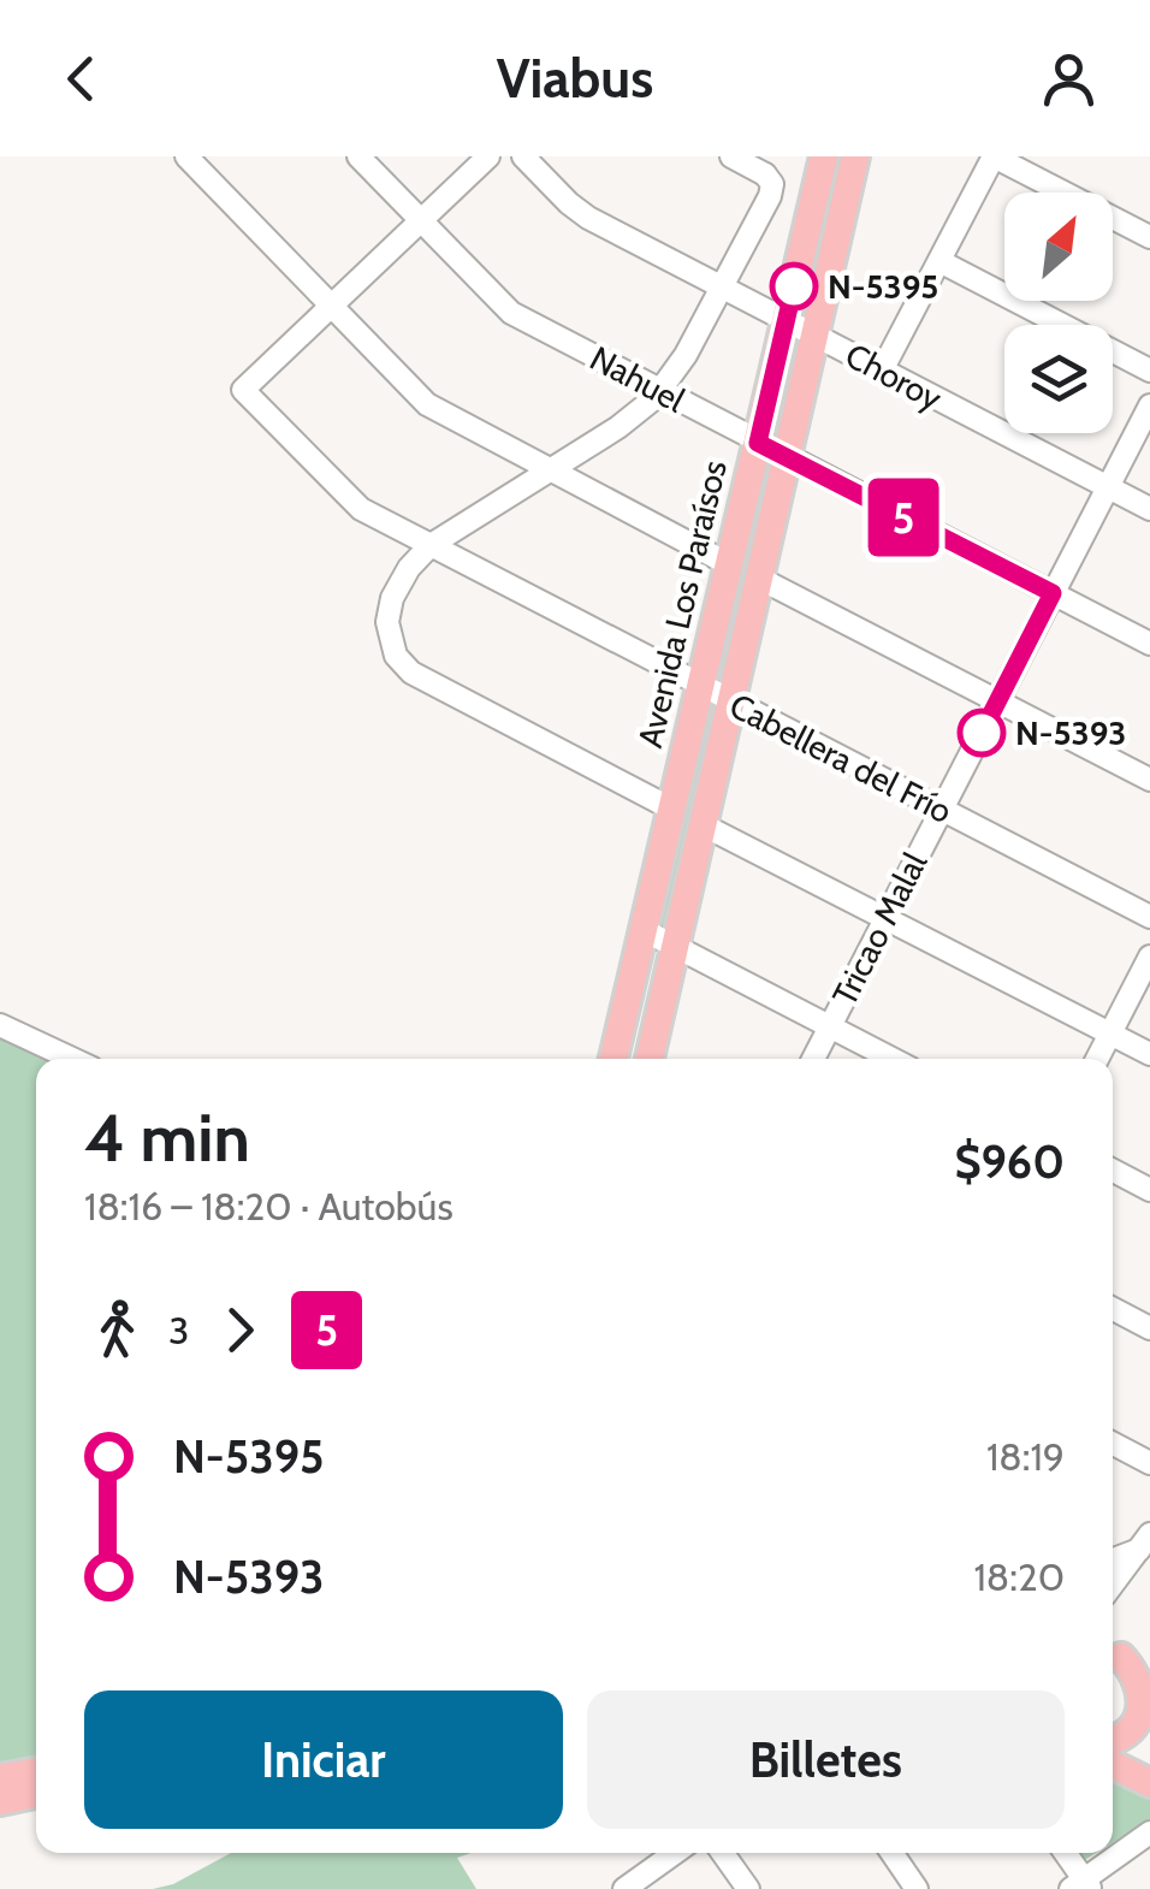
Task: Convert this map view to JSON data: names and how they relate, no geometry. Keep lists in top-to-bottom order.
{
  "streets": {
    "main road": ["Avenida Los Paraísos"],
    "street": [
      "Choroy",
      "Nahuel",
      "Cabellera del Frío",
      "Tricao Malal"
    ]
  },
  "crossings": [
    ["Choroy", "Avenida Los Paraísos"],
    ["Choroy", "Tricao Malal"],
    ["Nahuel", "Avenida Los Paraísos"],
    ["Nahuel", "Tricao Malal"],
    ["Avenida Los Paraísos", "Cabellera del Frío"],
    ["Cabellera del Frío", "Tricao Malal"]
  ],
  "places": ["N-5395", "N-5393"],
  "lines": ["bus line 5"],
  "north": "top right",
  "page": {
    "header": "Viabus",
    "on_map": "5",
    "heading": ["4 min", "18:16 – 18:20 · Autobús", "$960"],
    "legs": ["3", "5"],
    "list": [
      {
        "name": "N-5395",
        "value": "18:19"
      },
      {
        "name": "N-5393",
        "value": "18:20"
      }
    ],
    "buttons": ["Iniciar", "Billetes"]
  }
}
